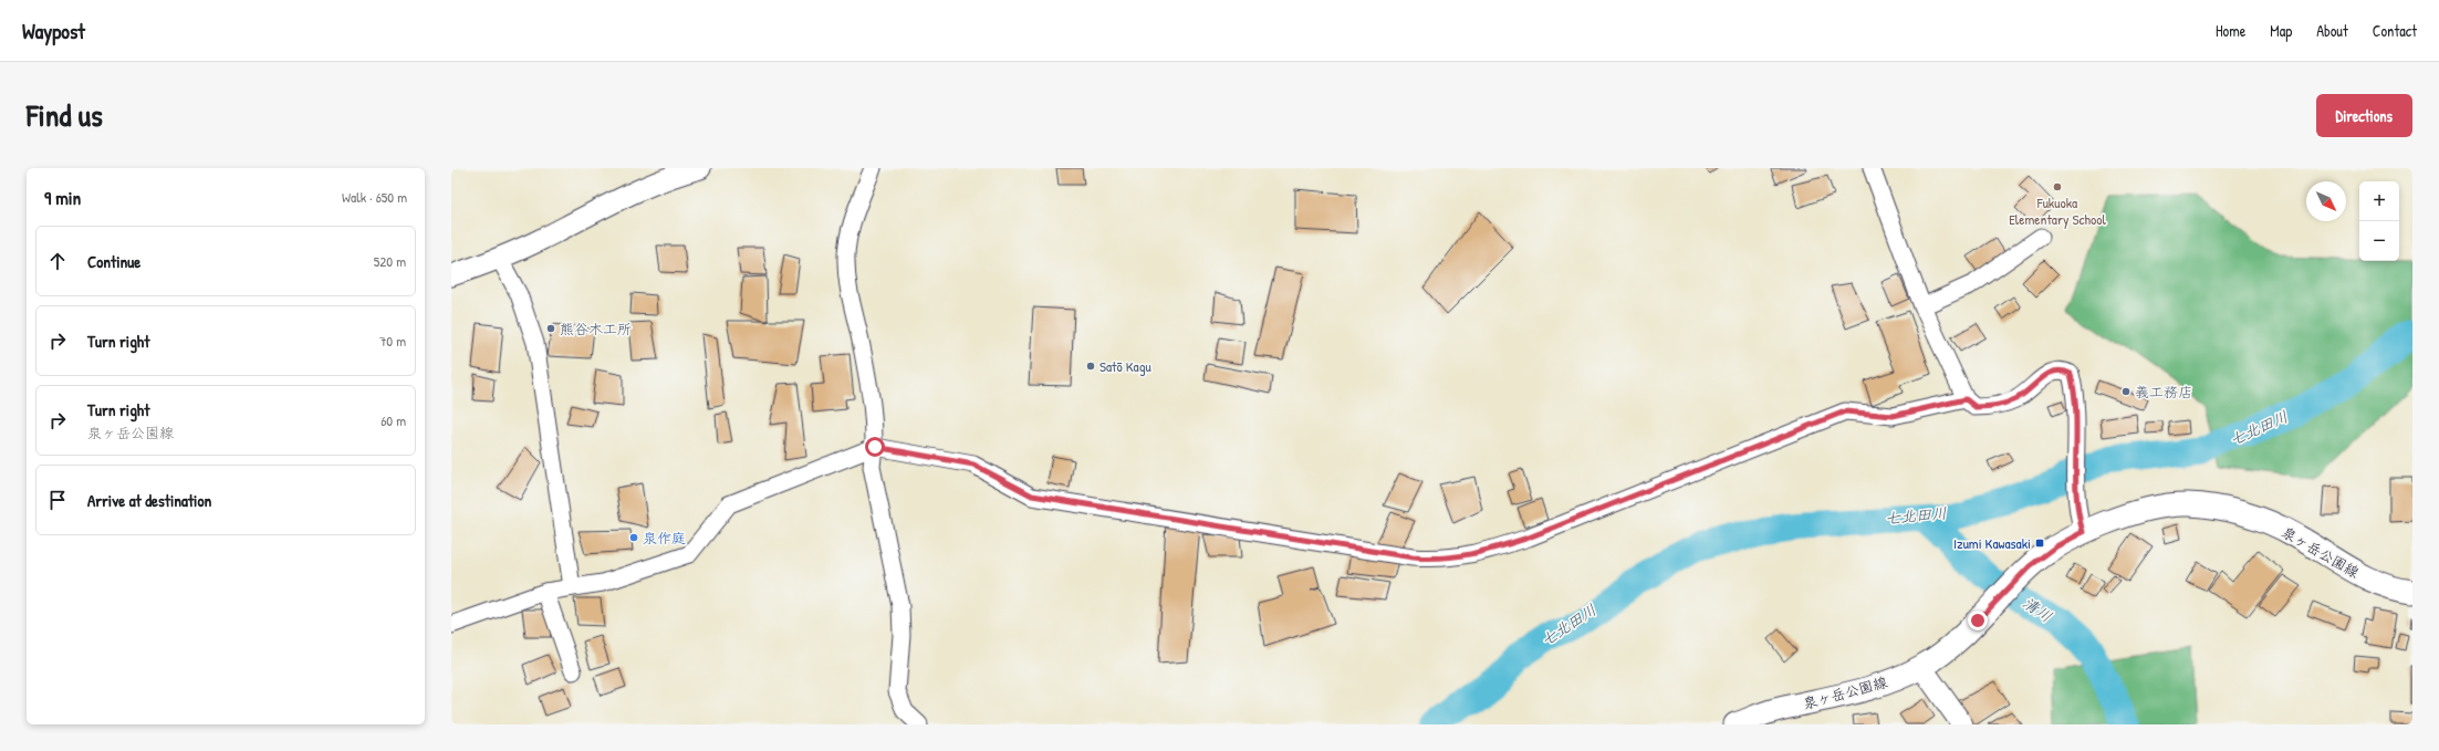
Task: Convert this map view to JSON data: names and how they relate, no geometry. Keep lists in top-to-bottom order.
{
  "streets": {
    "main road": ["泉ヶ岳公園線"]
  },
  "water": ["七北田川", "清川"],
  "places": {
    "other": [
      "Fukuoka Elementary School",
      "熊谷木工所",
      "Satō Kagu",
      "義工務店",
      "泉作庭"
    ],
    "transit": ["Izumi Kawasaki"]
  },
  "north": "bottom right",
  "page": {
    "header": "Waypost",
    "nav": [
      "Home",
      "Map",
      "About",
      "Contact"
    ],
    "title": "Find us",
    "buttons": "Directions",
    "heading": ["9 min", "Walk · 650 m"],
    "map_buttons": ["+", "−"],
    "list": [
      ["Continue", "520 m"],
      ["Turn right", "70 m"],
      ["Turn right", "泉ヶ岳公園線", "60 m"],
      "Arrive at destination"
    ]
  }
}
